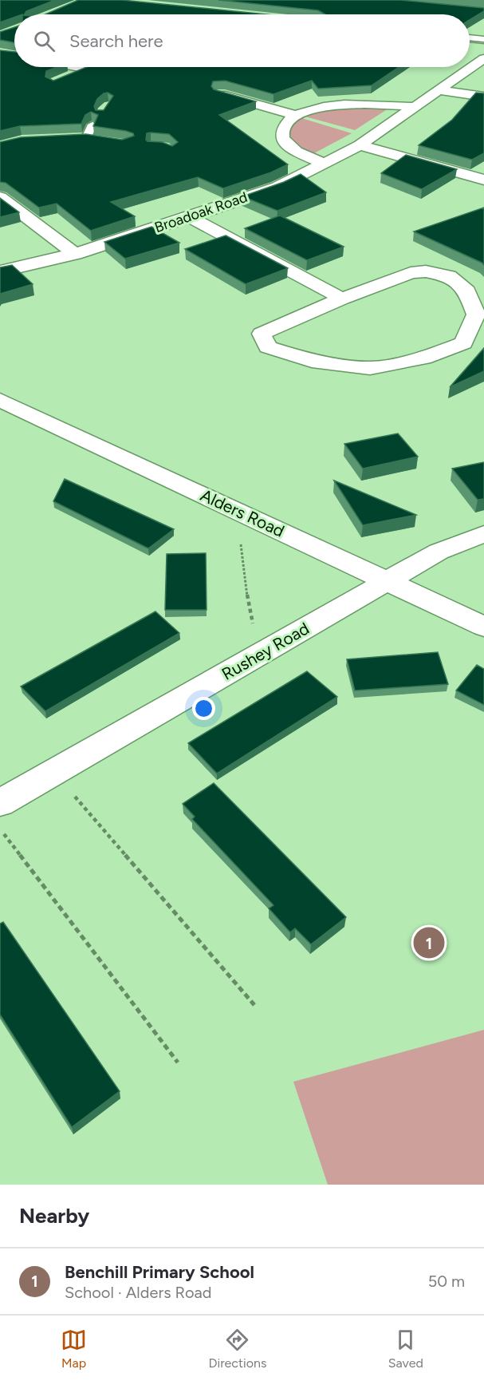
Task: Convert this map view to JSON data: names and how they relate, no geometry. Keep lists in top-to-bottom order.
{
  "streets": {
    "street": ["Broadoak Road", "Alders Road", "Rushey Road"]
  },
  "crossings": [
    ["Alders Road", "Rushey Road"]
  ],
  "page": {
    "search": "Search here",
    "pins": "1",
    "heading": "Nearby",
    "list": [
      {
        "mark": "1",
        "name": "Benchill Primary School",
        "note": "School · Alders Road",
        "value": "50 m"
      }
    ],
    "nav": ["Map", "Directions", "Saved"]
  }
}
